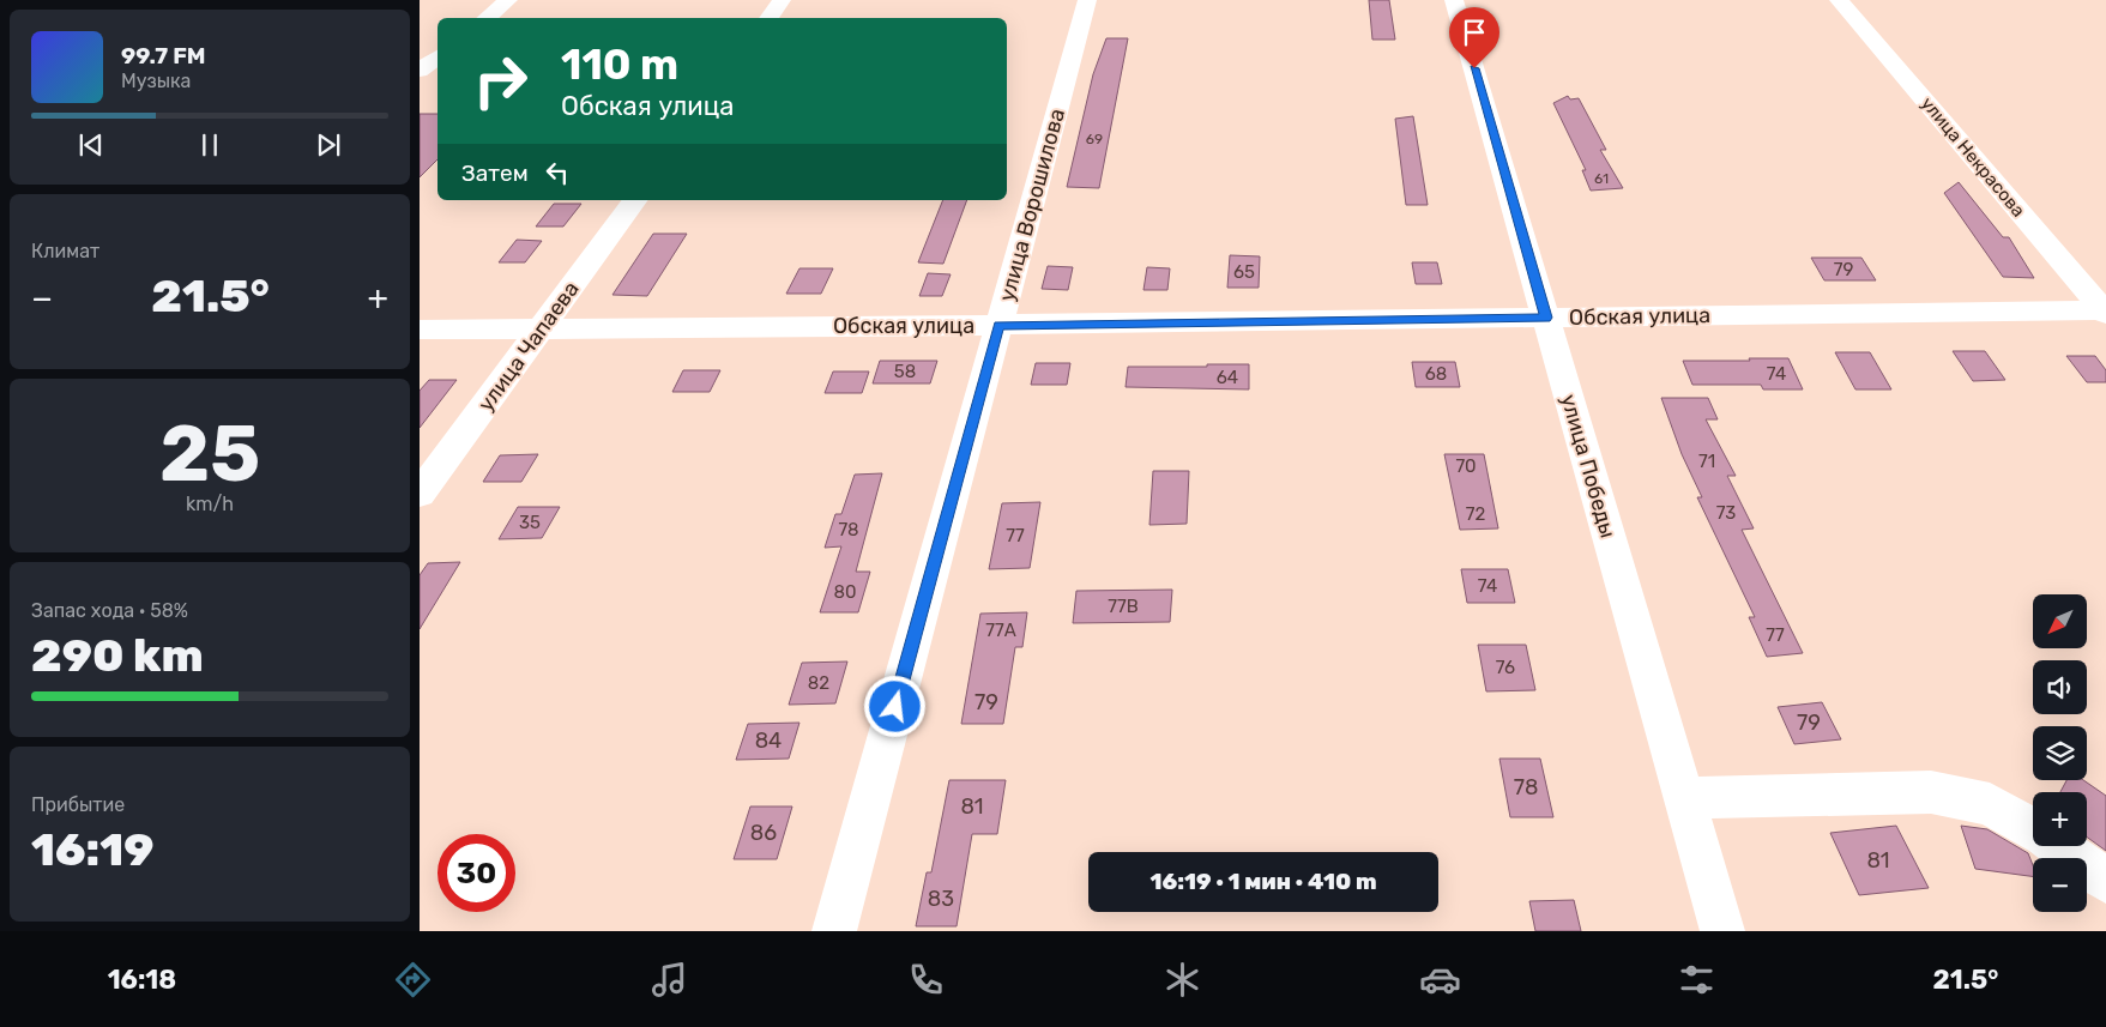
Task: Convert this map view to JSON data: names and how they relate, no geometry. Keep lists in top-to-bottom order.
{
  "streets": {
    "street": [
      "улица Некрасова",
      "улица Ворошилова",
      "Обская улица",
      "улица Чапаева",
      "улица Победы"
    ]
  },
  "crossings": [
    ["улица Некрасова", "Обская улица"],
    ["улица Ворошилова", "Обская улица"],
    ["Обская улица", "улица Чапаева"],
    ["Обская улица", "улица Победы"]
  ],
  "house_numbers": [
    "69",
    "61",
    "79",
    "65",
    "58",
    "68",
    "74",
    "64",
    "71",
    "70",
    "73",
    "72",
    "35",
    "78",
    "77",
    "74",
    "80",
    "77В",
    "77А",
    "77",
    "76",
    "82",
    "79",
    "79",
    "84",
    "78",
    "81",
    "86",
    "81",
    "83"
  ],
  "north": "bottom left",
  "page": {
    "turn": ["110 m", "Обская улица"],
    "song": ["99.7 FM", "Музыка"],
    "then": "Затем",
    "tile": [
      "Климат",
      ["25", "km/h"],
      ["Запас хода · 58%", "290 km"],
      ["Прибытие", "16:19"]
    ],
    "heat": ["−", "21.5°", "+"],
    "map_buttons": ["+", "−"],
    "limit": "30",
    "trip": "16:19 · 1 мин · 410 m",
    "tabs": ["16:18", "21.5°"]
  }
}
